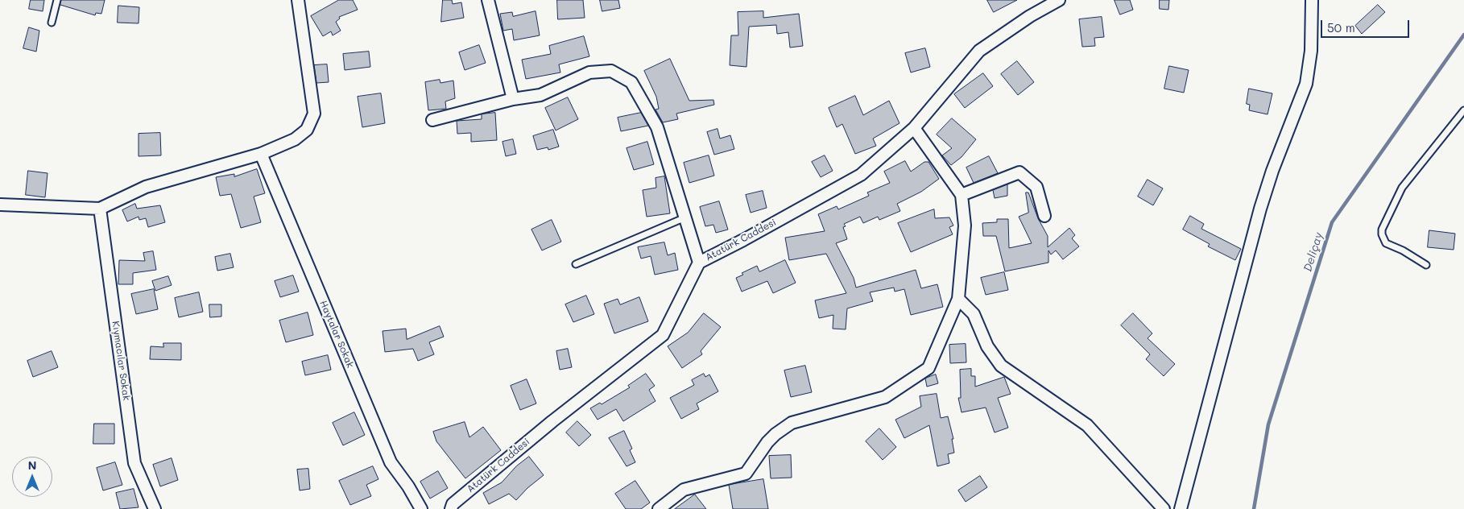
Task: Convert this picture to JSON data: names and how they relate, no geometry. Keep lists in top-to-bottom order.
{
  "streets": {
    "street": ["Atatürk Caddesi", "Haytalar Sokak", "Kıymacılar Sokak"]
  },
  "water": ["Deliçay"],
  "scale_bar": "50 m",
  "north": "top"
}
